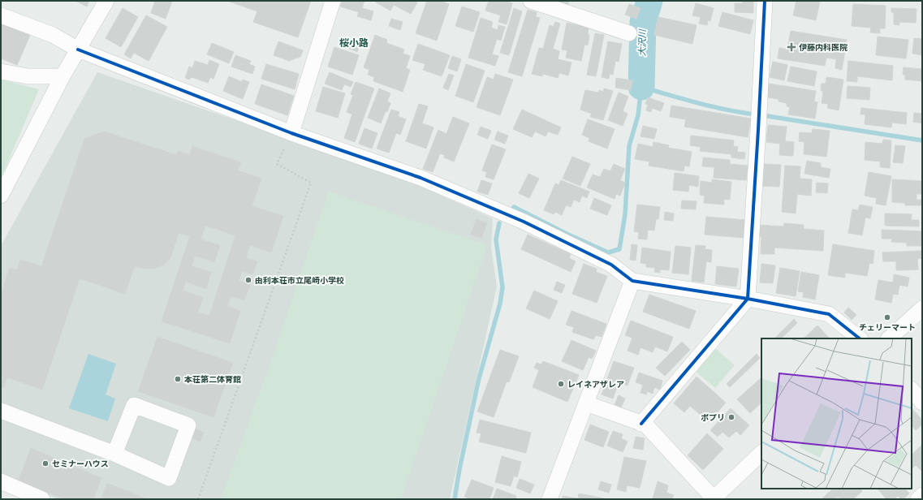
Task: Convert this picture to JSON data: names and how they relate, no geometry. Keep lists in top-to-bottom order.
{
  "districts": ["桜小路"],
  "water": ["大沢川"],
  "places": {
    "health": ["伊藤内科医院"],
    "other": [
      "由利本荘市立尾崎小学校",
      "チェリーマート",
      "本荘第二体育館",
      "レイネアザレア",
      "ポプリ",
      "セミナーハウス"
    ]
  }
}
